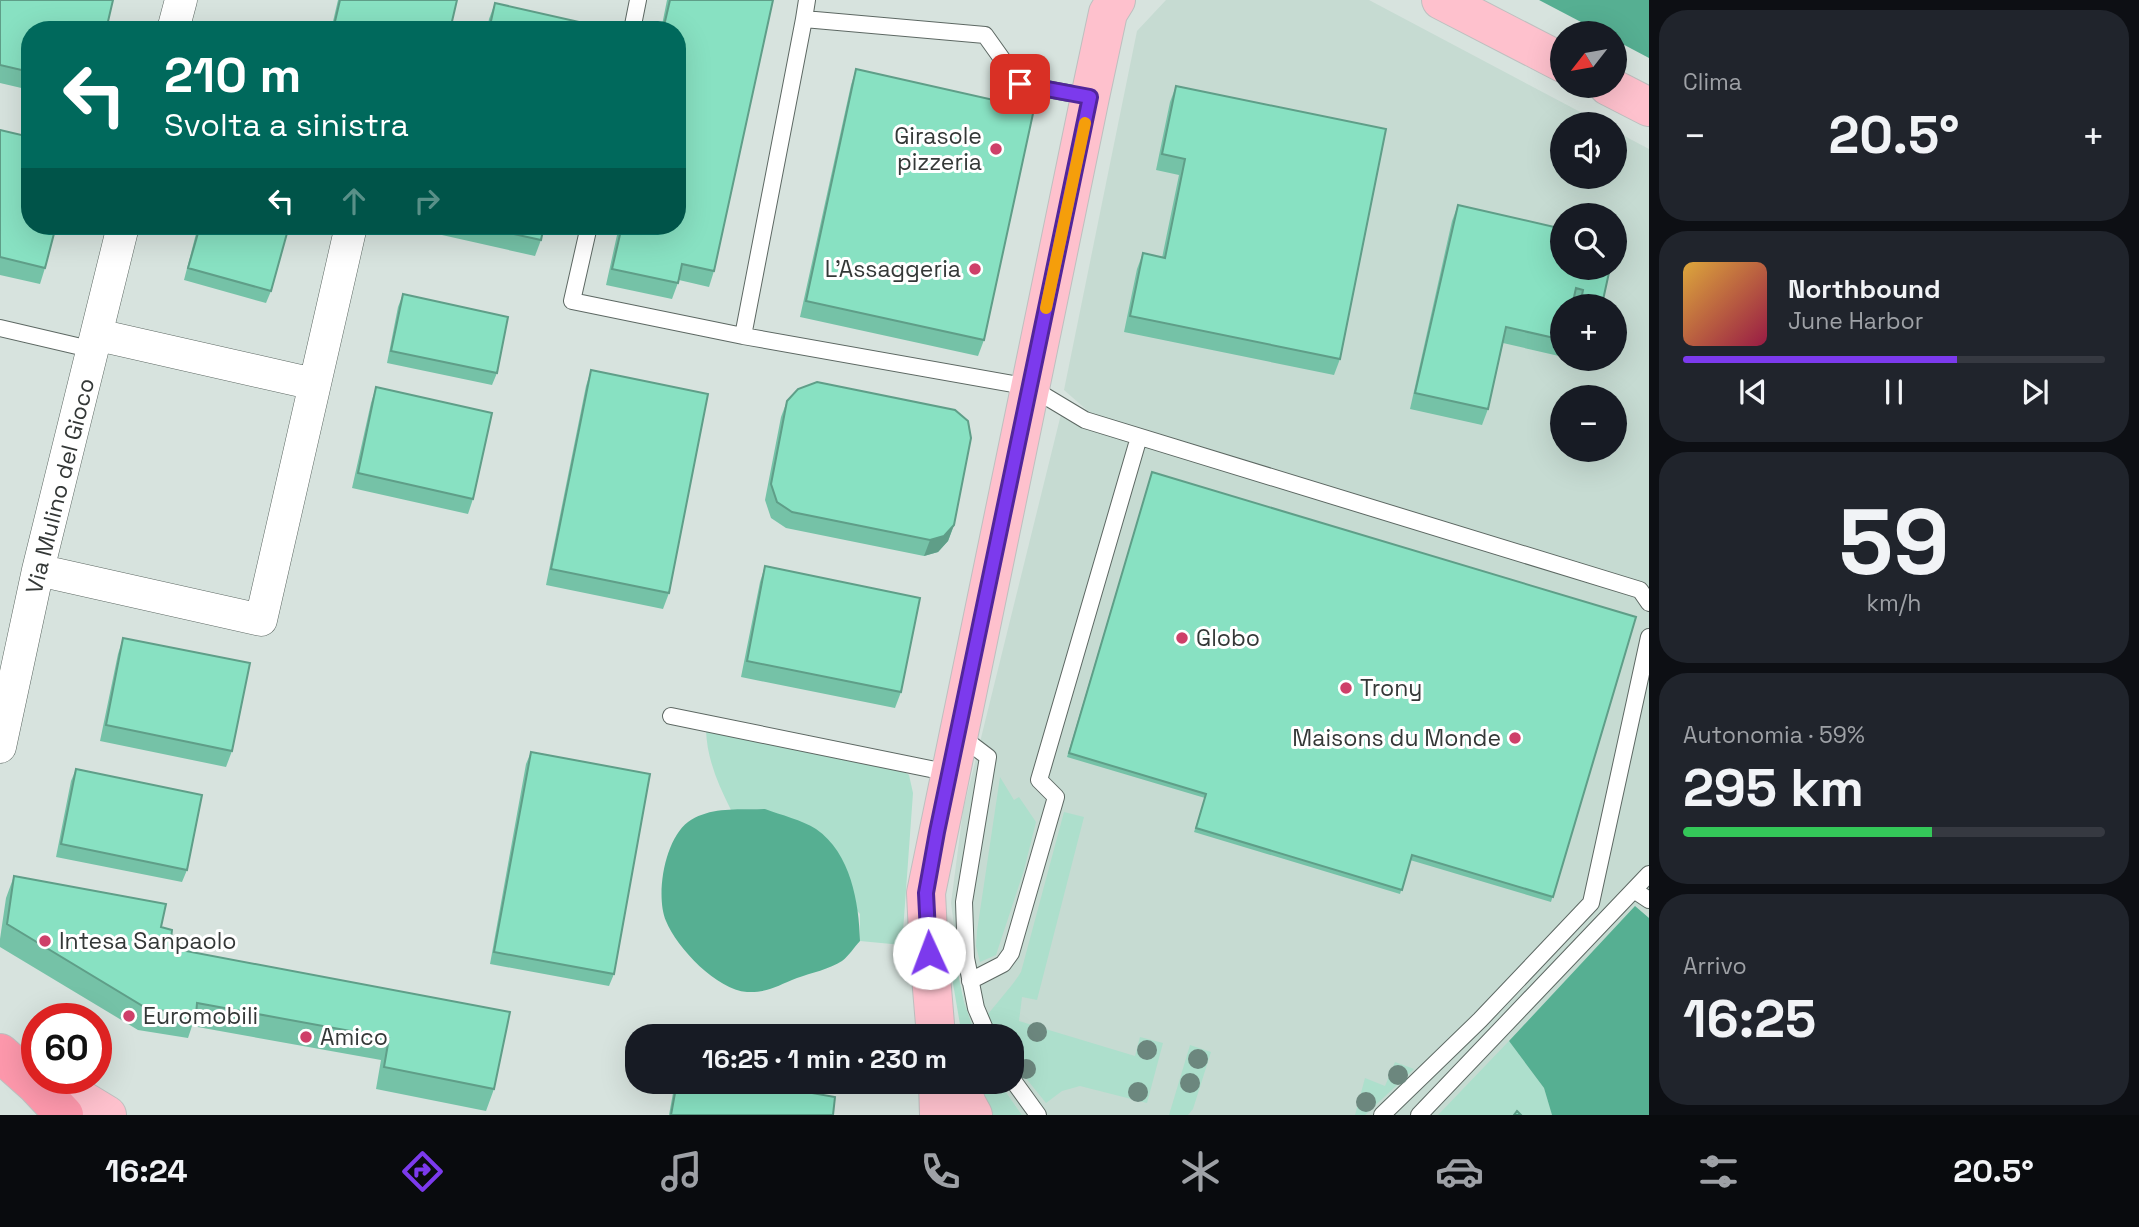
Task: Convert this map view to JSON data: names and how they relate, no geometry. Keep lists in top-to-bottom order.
{
  "streets": {
    "street": ["Via Mulino del Gioco"]
  },
  "places": [
    "Girasole pizzeria",
    "L'Assaggeria",
    "Globo",
    "Trony",
    "Maisons du Monde",
    "Intesa Sanpaolo",
    "Euromobili",
    "Amico"
  ],
  "north": "bottom left",
  "page": {
    "tile": [
      "Clima",
      ["59", "km/h"],
      ["Autonomia · 59%", "295 km"],
      ["Arrivo", "16:25"]
    ],
    "map_buttons": ["+", "−"],
    "turn": ["210 m", "Svolta a sinistra"],
    "heat": ["−", "20.5°", "+"],
    "song": ["Northbound", "June Harbor"],
    "limit": "60",
    "trip": "16:25 · 1 min · 230 m",
    "tabs": ["16:24", "20.5°"]
  }
}
